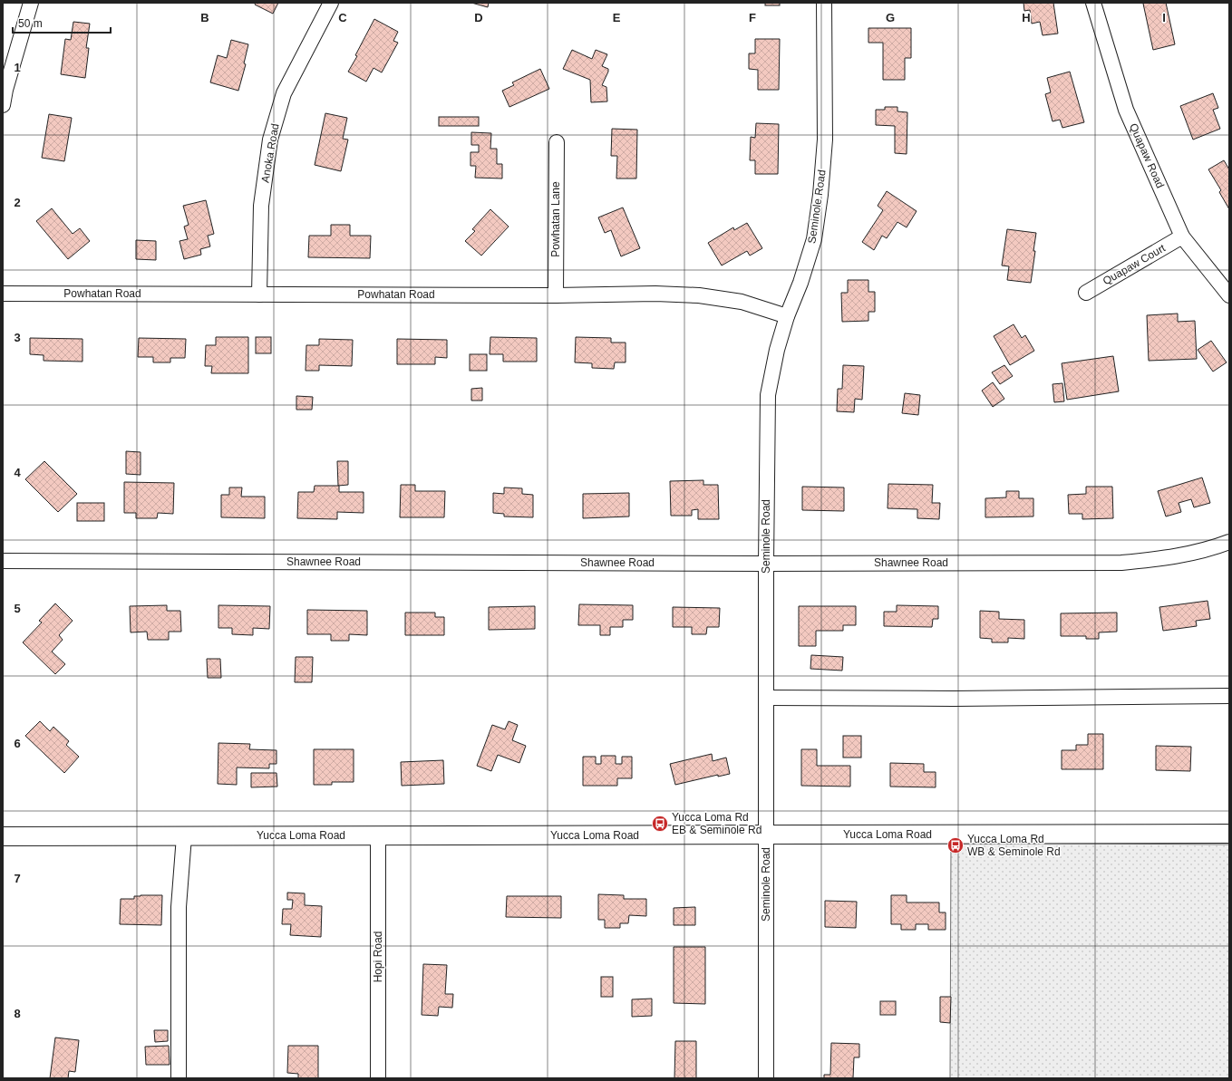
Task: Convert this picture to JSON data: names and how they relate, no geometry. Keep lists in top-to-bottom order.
{
  "streets": {
    "main road": ["Yucca Loma Road"],
    "street": [
      "Anoka Road",
      "Quapaw Road",
      "Seminole Road",
      "Powhatan Lane",
      "Quapaw Court",
      "Powhatan Road",
      "Shawnee Road",
      "Hopi Road"
    ]
  },
  "crossings": [
    ["Anoka Road", "Powhatan Road"],
    ["Quapaw Road", "Quapaw Court"],
    ["Seminole Road", "Powhatan Road"],
    ["Seminole Road", "Shawnee Road"],
    ["Seminole Road", "Yucca Loma Road"],
    ["Powhatan Lane", "Powhatan Road"],
    ["Yucca Loma Road", "Hopi Road"]
  ],
  "places": {
    "bus stop": ["Yucca Loma Rd EB & Seminole Rd", "Yucca Loma Rd WB & Seminole Rd"]
  },
  "scale_bar": "50 m",
  "grid": {
    "columns": [
      "B",
      "C",
      "D",
      "E",
      "F",
      "G",
      "H",
      "I"
    ],
    "rows": [
      "1",
      "2",
      "3",
      "4",
      "5",
      "6",
      "7",
      "8"
    ]
  }
}
